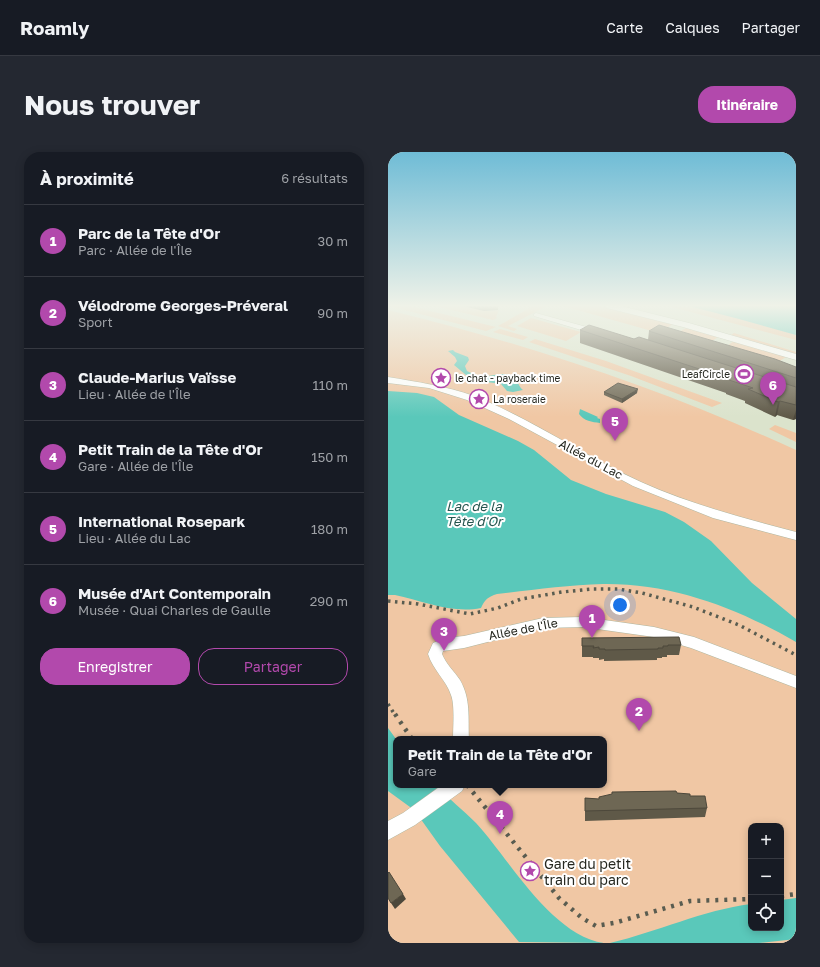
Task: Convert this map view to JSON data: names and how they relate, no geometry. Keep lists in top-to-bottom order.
{
  "streets": {
    "street": ["Allée du Lac", "Allée de l'Île"]
  },
  "water": ["Lac de la Tête d'Or"],
  "places": {
    "sports": ["LeafCircle"],
    "place": ["le chat - payback time", "La roseraie", "Gare du petit train du parc"]
  },
  "page": {
    "header": "Roamly",
    "nav": ["Carte", "Calques", "Partager"],
    "buttons": [
      "Itinéraire",
      ["Enregistrer", "Partager"]
    ],
    "title": "Nous trouver",
    "heading": ["À proximité", "6 résultats"],
    "list": [
      {
        "mark": "1",
        "name": "Parc de la Tête d'Or",
        "note": "Parc · Allée de l'Île",
        "value": "30 m"
      },
      {
        "mark": "2",
        "name": "Vélodrome Georges-Préveral",
        "note": "Sport",
        "value": "90 m"
      },
      {
        "mark": "3",
        "name": "Claude-Marius Vaïsse",
        "note": "Lieu · Allée de l'Île",
        "value": "110 m"
      },
      {
        "mark": "4",
        "name": "Petit Train de la Tête d'Or",
        "note": "Gare · Allée de l'Île",
        "value": "150 m"
      },
      {
        "mark": "5",
        "name": "International Rosepark",
        "note": "Lieu · Allée du Lac",
        "value": "180 m"
      },
      {
        "mark": "6",
        "name": "Musée d'Art Contemporain",
        "note": "Musée · Quai Charles de Gaulle",
        "value": "290 m"
      }
    ],
    "pins": [
      "6",
      "5",
      "1",
      "3",
      "2",
      "4"
    ],
    "popup": ["Petit Train de la Tête d'Or", "Gare"],
    "map_buttons": ["+", "−"]
  }
}
